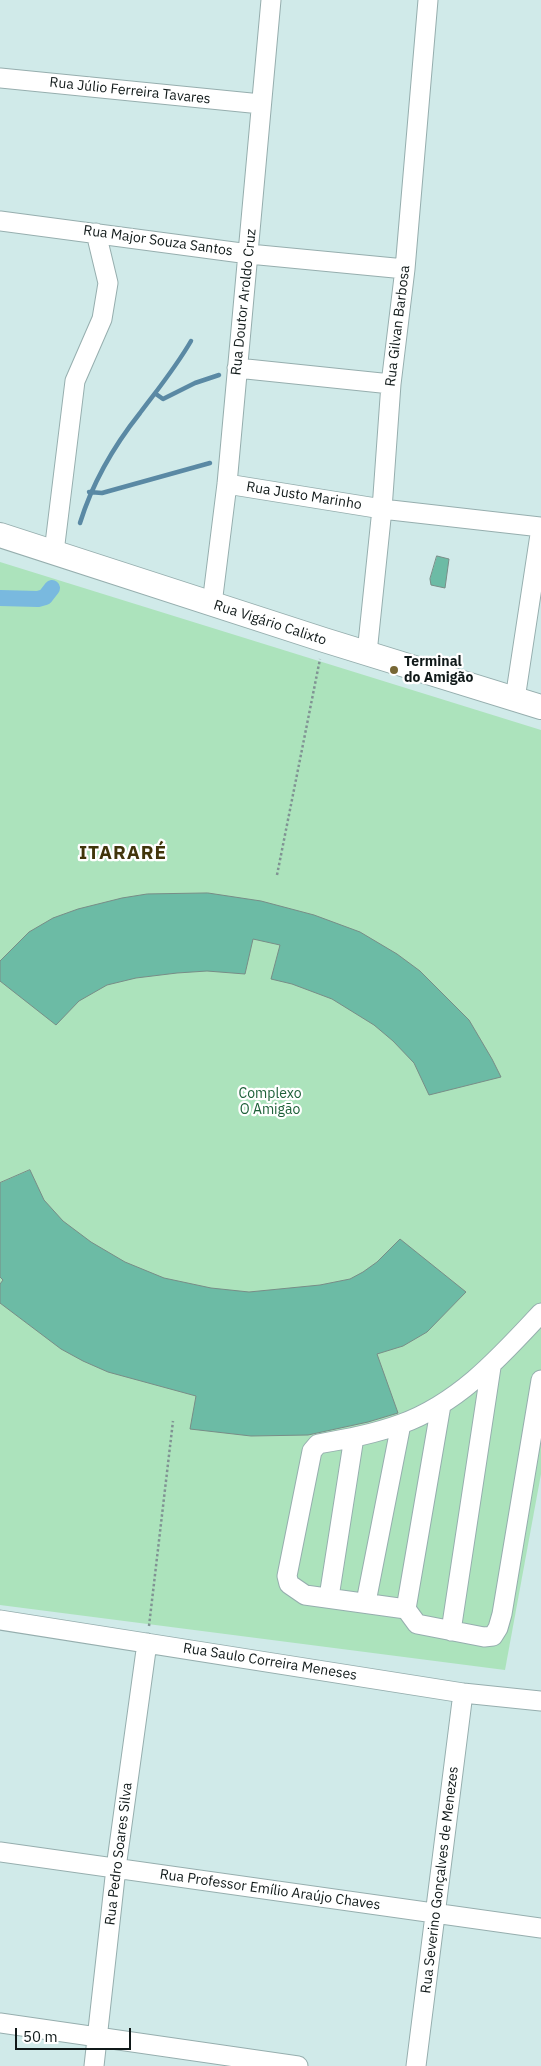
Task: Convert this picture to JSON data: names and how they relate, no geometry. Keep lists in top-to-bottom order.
{
  "streets": {
    "main road": ["Rua Vigário Calixto"],
    "street": [
      "Rua Júlio Ferreira Tavares",
      "Rua Major Souza Santos",
      "Rua Doutor Aroldo Cruz",
      "Rua Gilvan Barbosa",
      "Rua Justo Marinho",
      "Rua Saulo Correira Meneses",
      "Rua Pedro Soares Silva",
      "Rua Severino Gonçalves de Menezes",
      "Rua Professor Emílio Araújo Chaves"
    ]
  },
  "crossings": [
    ["Rua Júlio Ferreira Tavares", "Rua Doutor Aroldo Cruz"],
    ["Rua Major Souza Santos", "Rua Doutor Aroldo Cruz"],
    ["Rua Major Souza Santos", "Rua Gilvan Barbosa"],
    ["Rua Doutor Aroldo Cruz", "Rua Justo Marinho"],
    ["Rua Doutor Aroldo Cruz", "Rua Vigário Calixto"],
    ["Rua Gilvan Barbosa", "Rua Justo Marinho"],
    ["Rua Gilvan Barbosa", "Rua Vigário Calixto"],
    ["Rua Saulo Correira Meneses", "Rua Pedro Soares Silva"],
    ["Rua Saulo Correira Meneses", "Rua Severino Gonçalves de Menezes"],
    ["Rua Pedro Soares Silva", "Rua Professor Emílio Araújo Chaves"],
    ["Rua Severino Gonçalves de Menezes", "Rua Professor Emílio Araújo Chaves"]
  ],
  "districts": ["ITARARÉ"],
  "parks": ["Complexo O Amigão"],
  "places": ["Terminal do Amigão"],
  "scale_bar": "50 m"
}
